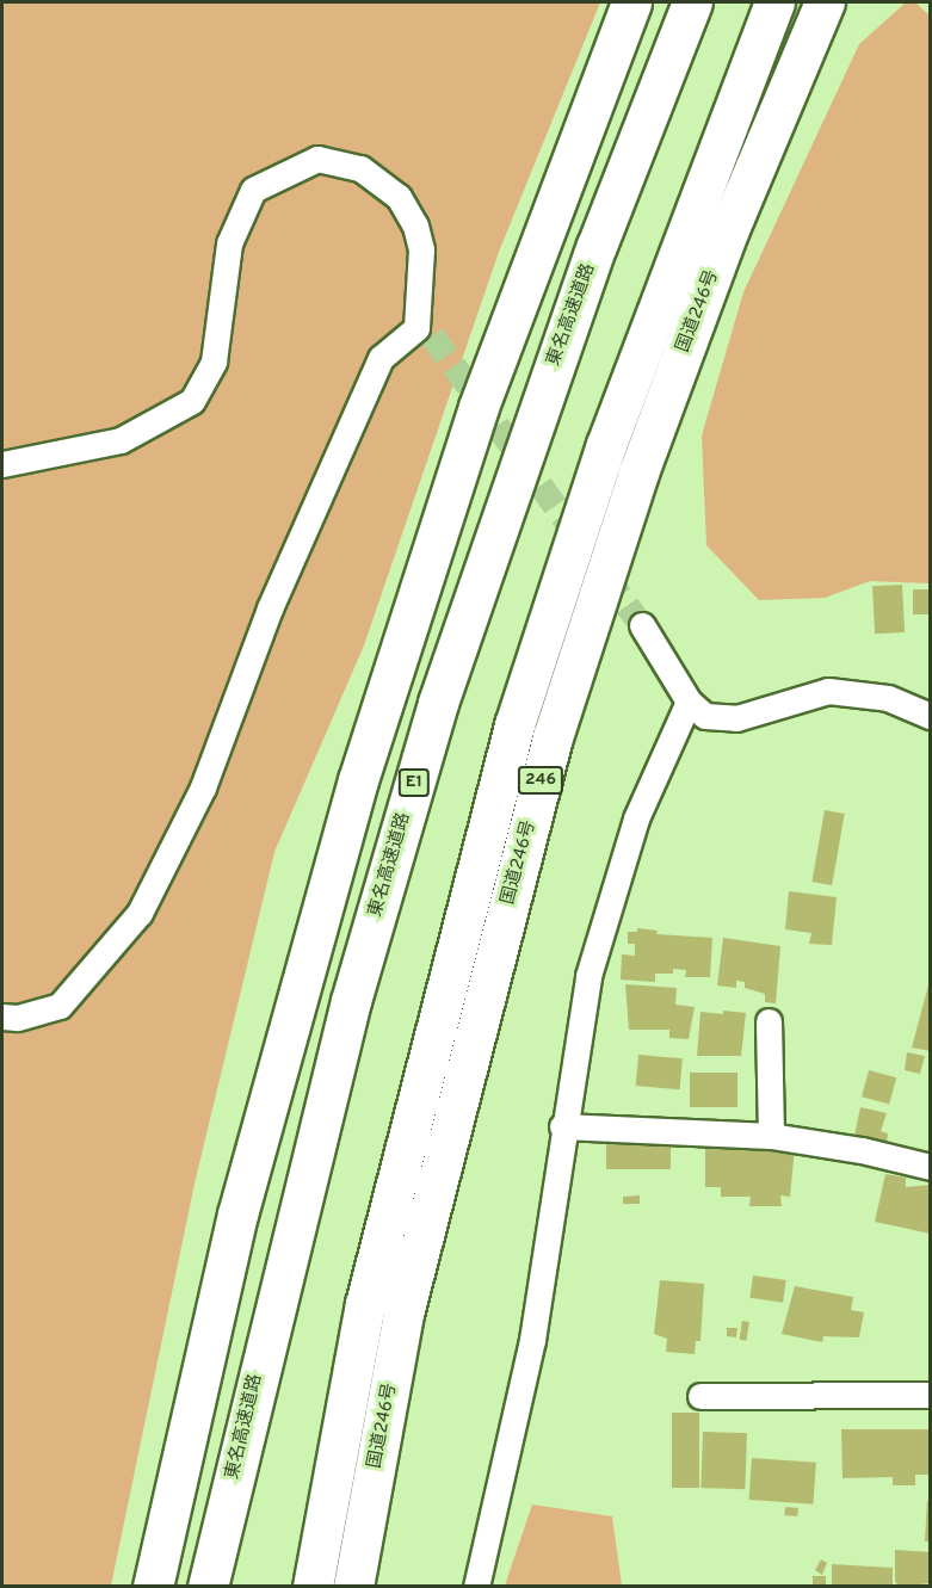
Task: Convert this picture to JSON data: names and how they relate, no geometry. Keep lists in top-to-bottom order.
{
  "streets": {
    "highway": [
      "国道246号",
      "東名高速道路",
      "246",
      "E1"
    ]
  }
}
